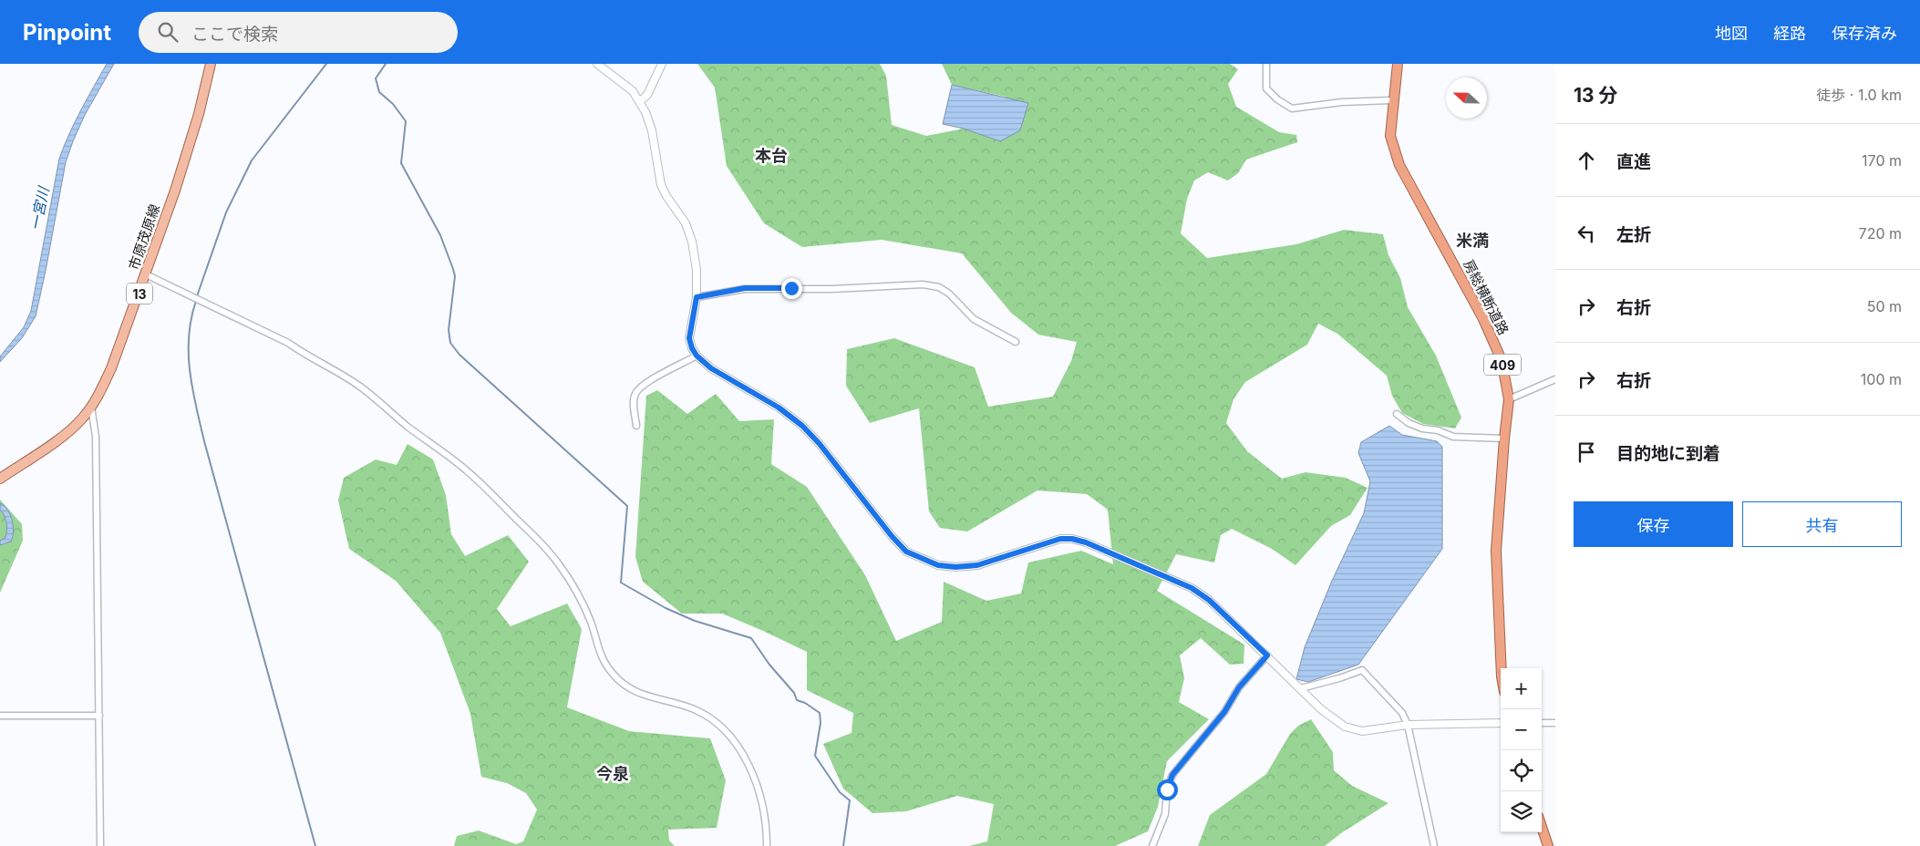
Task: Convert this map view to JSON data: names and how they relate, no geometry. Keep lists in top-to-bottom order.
{
  "streets": {
    "highway": ["房総横断道路", "409"],
    "main road": ["市原茂原線", "13"]
  },
  "districts": ["本台", "米満", "今泉"],
  "water": ["一宮川"],
  "north": "left",
  "page": {
    "header": "Pinpoint",
    "search": "ここで検索",
    "nav": ["地図", "経路", "保存済み"],
    "heading": ["13 分", "徒歩 · 1.0 km"],
    "list": [
      ["直進", "170 m"],
      ["左折", "720 m"],
      ["右折", "50 m"],
      ["右折", "100 m"],
      "目的地に到着"
    ],
    "buttons": ["保存", "共有"],
    "map_buttons": ["+", "−"]
  }
}
